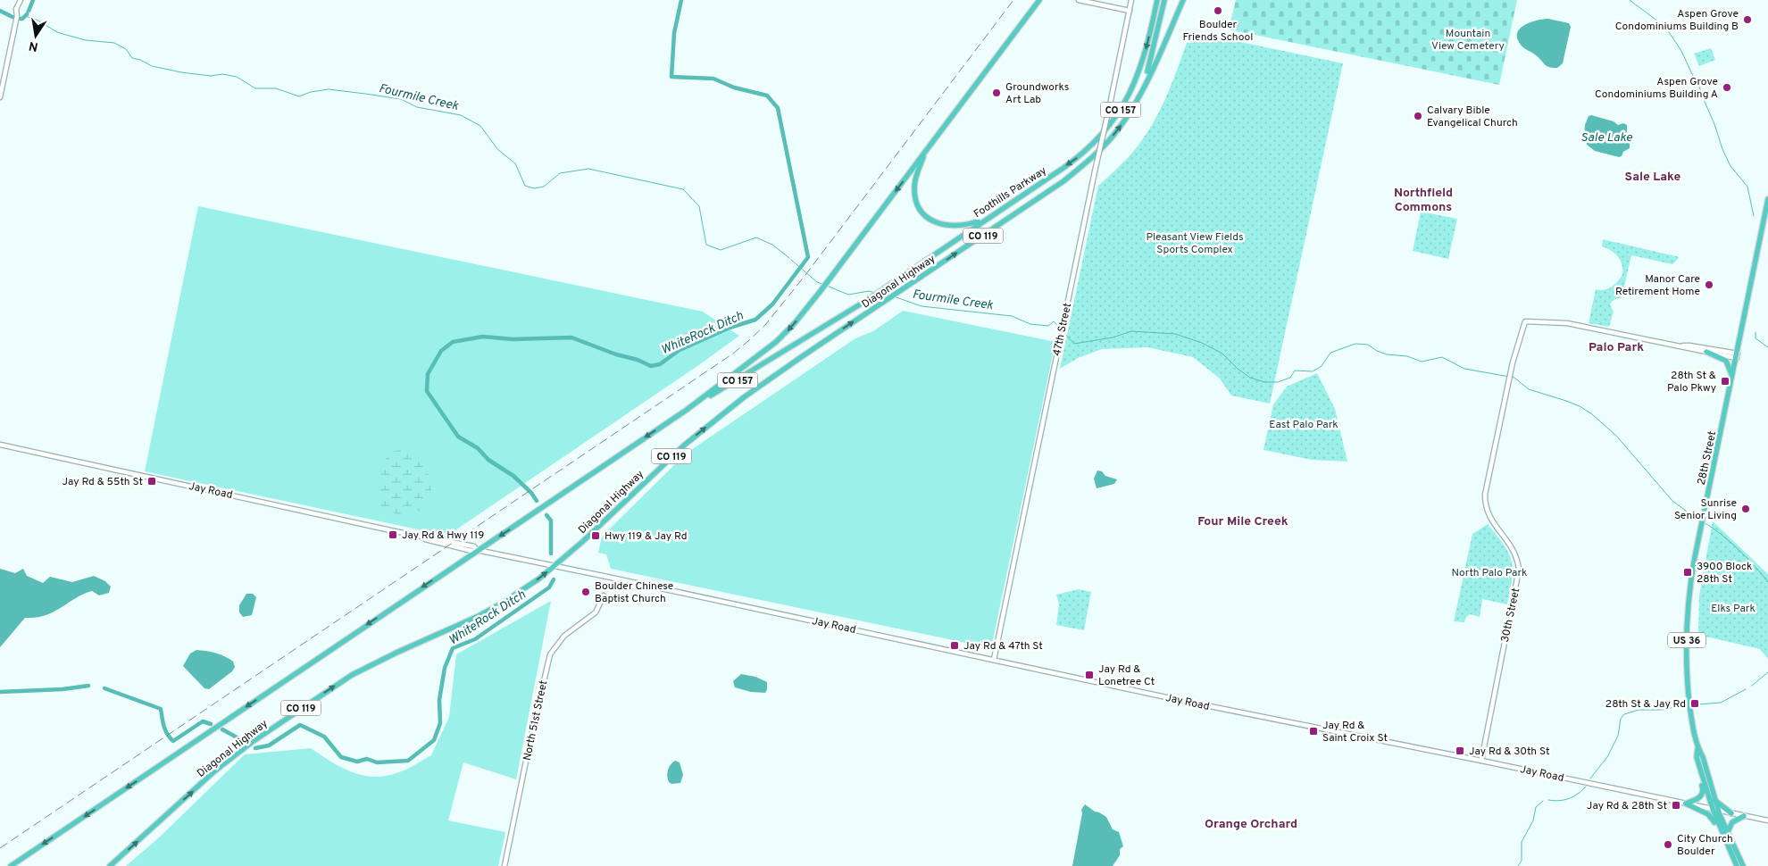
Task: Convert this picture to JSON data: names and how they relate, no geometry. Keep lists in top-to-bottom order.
{
  "streets": {
    "highway": [
      "CO 157",
      "Foothills Parkway",
      "CO 119",
      "Diagonal Highway",
      "28th Street",
      "US 36"
    ],
    "street": [
      "47th Street",
      "Jay Road",
      "30th Street",
      "North 51st Street"
    ]
  },
  "crossings": [
    ["CO 157", "CO 119"],
    ["CO 157", "Diagonal Highway"],
    ["Foothills Parkway", "CO 119"],
    ["CO 119", "Diagonal Highway"],
    ["CO 119", "Jay Road"],
    ["Diagonal Highway", "Jay Road"],
    ["47th Street", "Jay Road"],
    ["28th Street", "Jay Road"],
    ["28th Street", "US 36"],
    ["Jay Road", "30th Street"],
    ["Jay Road", "US 36"]
  ],
  "districts": [
    "Sale Lake",
    "Northfield Commons",
    "Palo Park",
    "Four Mile Creek",
    "Orange Orchard"
  ],
  "water": ["Fourmile Creek", "Sale Lake", "WhiteRock Ditch"],
  "parks": [
    "Mountain View Cemetery",
    "Pleasant View Fields Sports Complex",
    "East Palo Park",
    "North Palo Park",
    "Elks Park"
  ],
  "places": {
    "other": [
      "Boulder Friends School",
      "Aspen Grove Condominiums Building B",
      "Aspen Grove Condominiums Building A",
      "Groundworks Art Lab",
      "Calvary Bible Evangelical Church",
      "Manor Care Retirement Home",
      "Sunrise Senior Living",
      "Boulder Chinese Baptist Church",
      "City Church Boulder"
    ],
    "transit": [
      "28th St & Palo Pkwy",
      "Jay Rd & 55th St",
      "Jay Rd & Hwy 119",
      "Hwy 119 & Jay Rd",
      "3900 Block 28th St",
      "Jay Rd & 47th St",
      "Jay Rd & Lonetree Ct",
      "28th St & Jay Rd",
      "Jay Rd & Saint Croix St",
      "Jay Rd & 30th St",
      "Jay Rd & 28th St"
    ]
  },
  "north": "bottom"
}
